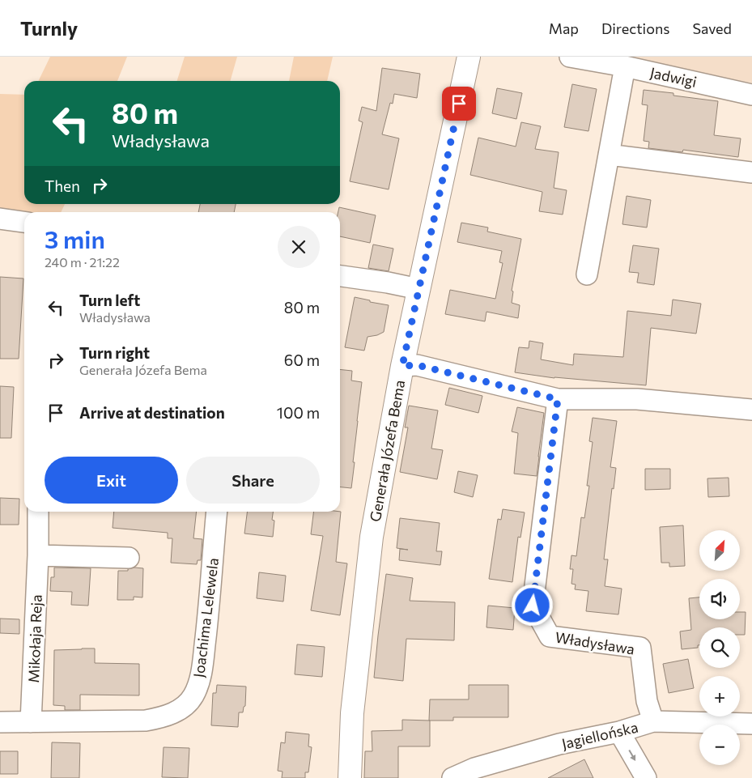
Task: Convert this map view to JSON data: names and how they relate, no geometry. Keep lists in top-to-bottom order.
{
  "streets": {
    "street": [
      "Jadwigi",
      "Generała Józefa Bema",
      "Joachima Lelewela",
      "Mikołaja Reja",
      "Władysława",
      "Jagiellońska"
    ]
  },
  "crossings": [
    ["Joachima Lelewela", "Mikołaja Reja"],
    ["Władysława", "Jagiellońska"]
  ],
  "north": "top right",
  "page": {
    "header": "Turnly",
    "nav": ["Map", "Directions", "Saved"],
    "turn": ["80 m", "Władysława"],
    "then": "Then",
    "heading": ["3 min", "240 m · 21:22"],
    "list": [
      {
        "name": "Turn left",
        "note": "Władysława",
        "value": "80 m"
      },
      {
        "name": "Turn right",
        "note": "Generała Józefa Bema",
        "value": "60 m"
      },
      {
        "name": "Arrive at destination",
        "value": "100 m"
      }
    ],
    "buttons": ["Exit", "Share"],
    "map_buttons": ["+", "−"]
  }
}
